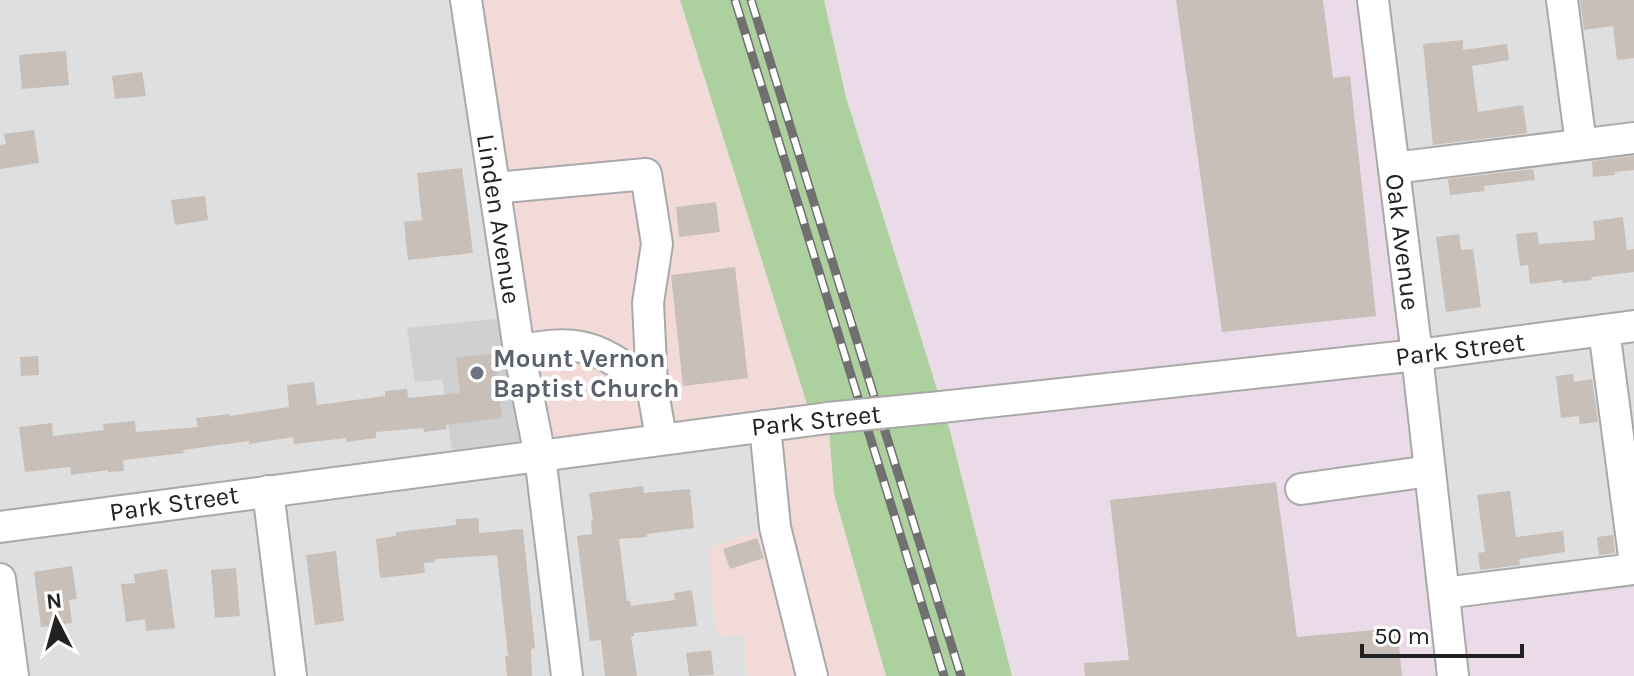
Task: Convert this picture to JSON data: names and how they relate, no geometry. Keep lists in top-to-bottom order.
{
  "streets": {
    "street": ["Linden Avenue", "Oak Avenue", "Park Street"]
  },
  "crossings": [
    ["Linden Avenue", "Park Street"],
    ["Oak Avenue", "Park Street"]
  ],
  "places": ["Mount Vernon Baptist Church"],
  "scale_bar": "50 m",
  "north": "top"
}
